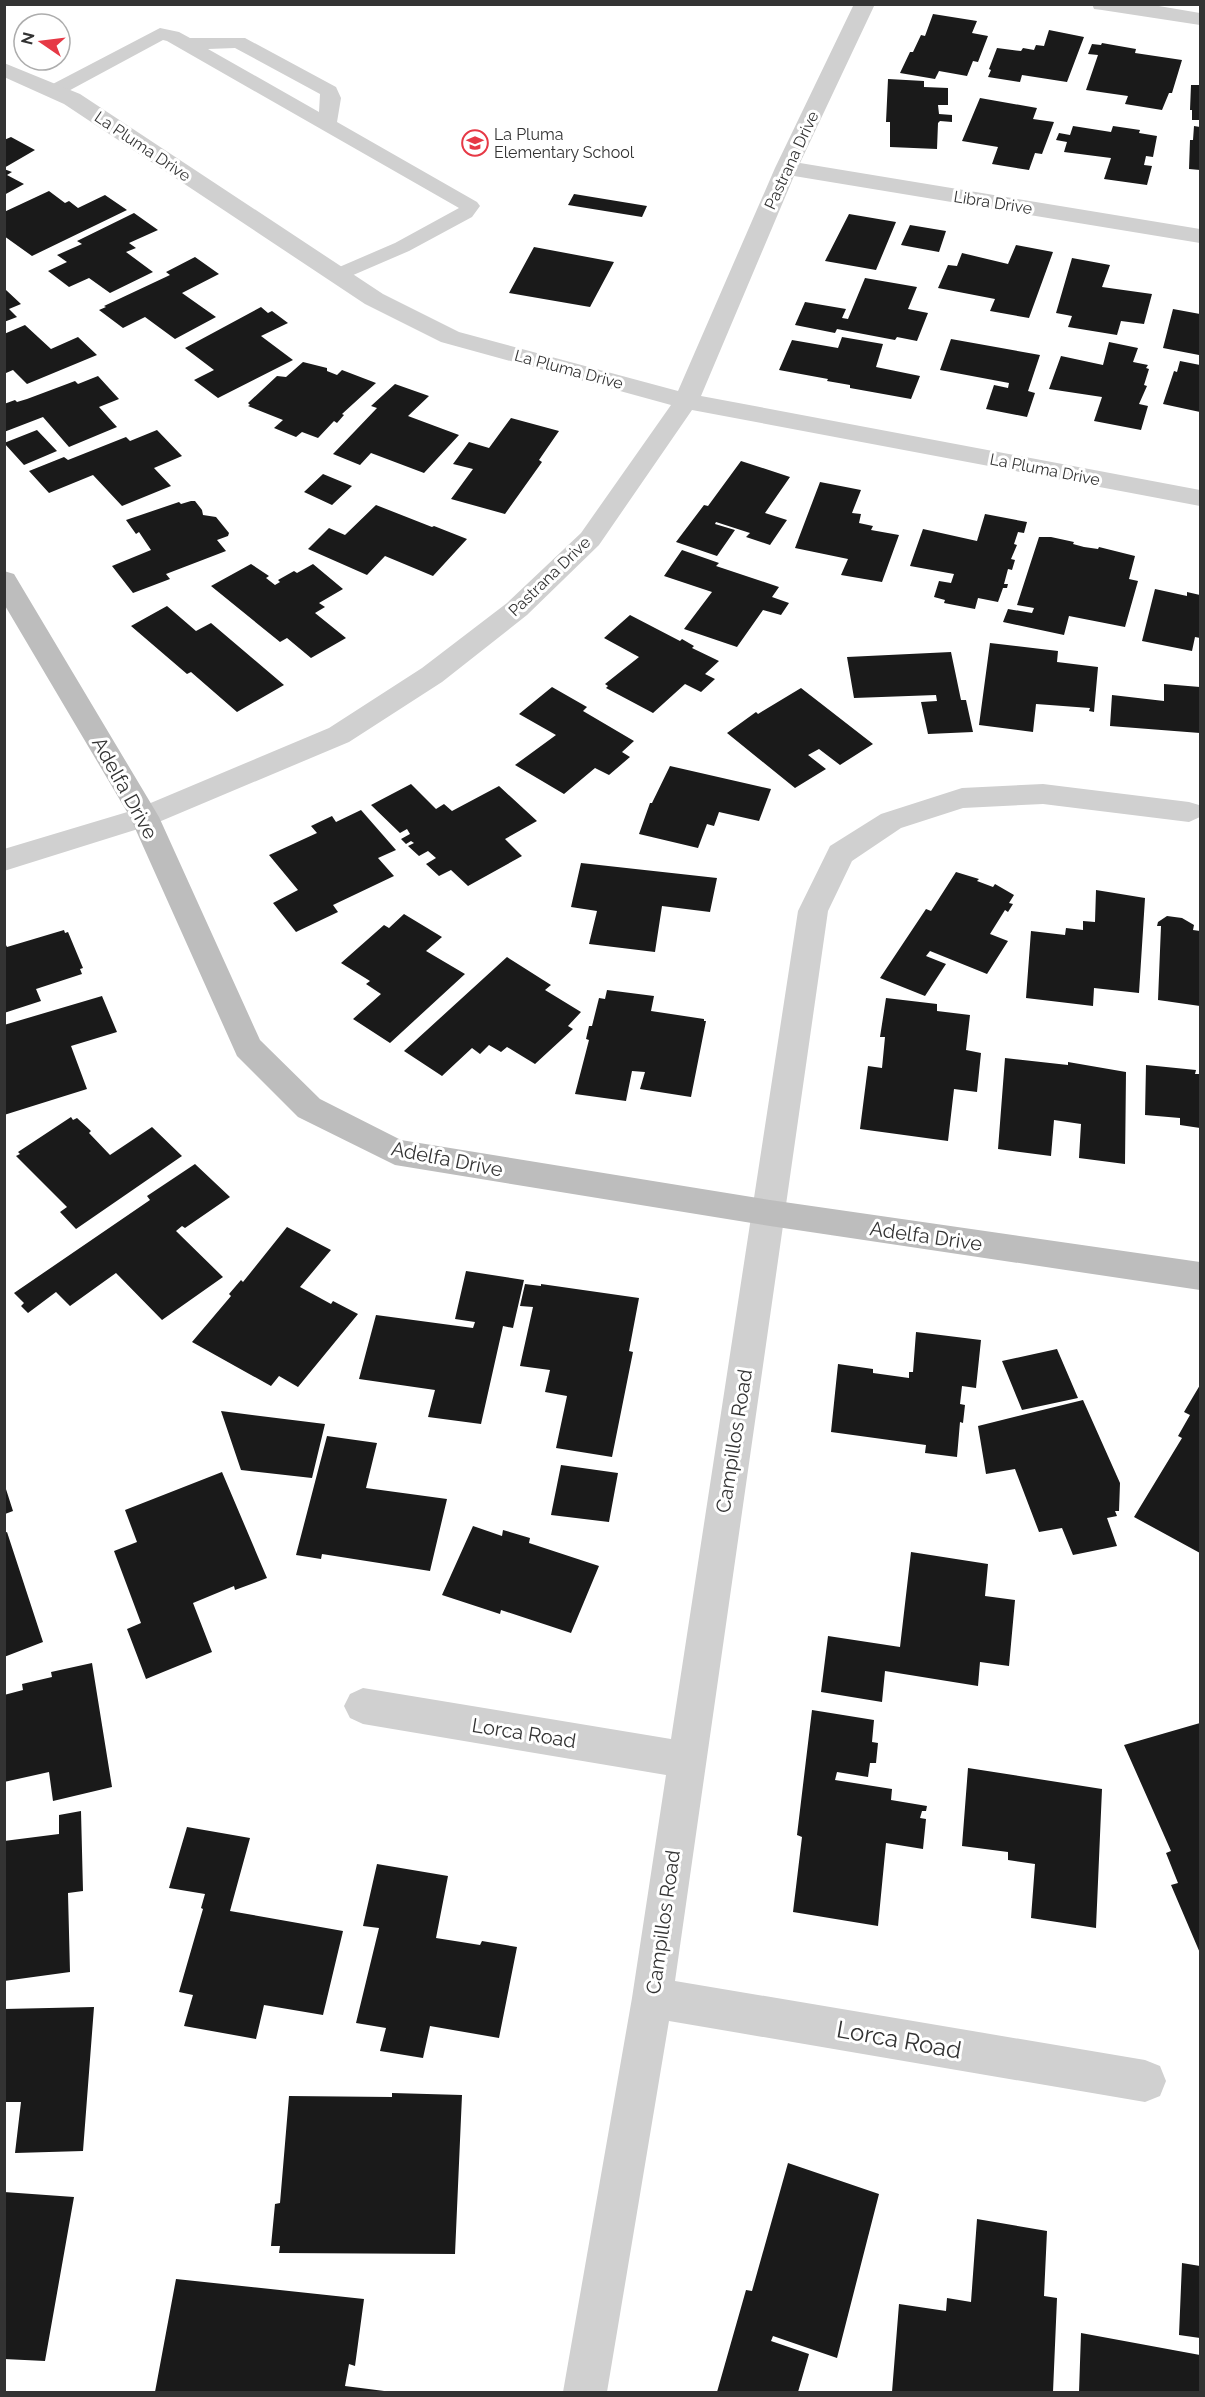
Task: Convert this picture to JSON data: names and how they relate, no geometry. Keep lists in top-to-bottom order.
{
  "streets": {
    "street": [
      "La Pluma Drive",
      "Pastrana Drive",
      "Libra Drive",
      "Adelfa Drive",
      "Campillos Road",
      "Lorca Road"
    ]
  },
  "crossings": [
    ["La Pluma Drive", "Pastrana Drive"],
    ["Pastrana Drive", "Libra Drive"],
    ["Pastrana Drive", "Adelfa Drive"],
    ["Adelfa Drive", "Campillos Road"],
    ["Campillos Road", "Lorca Road"]
  ],
  "places": {
    "school or university": ["La Pluma Elementary School"]
  },
  "north": "left"
}
